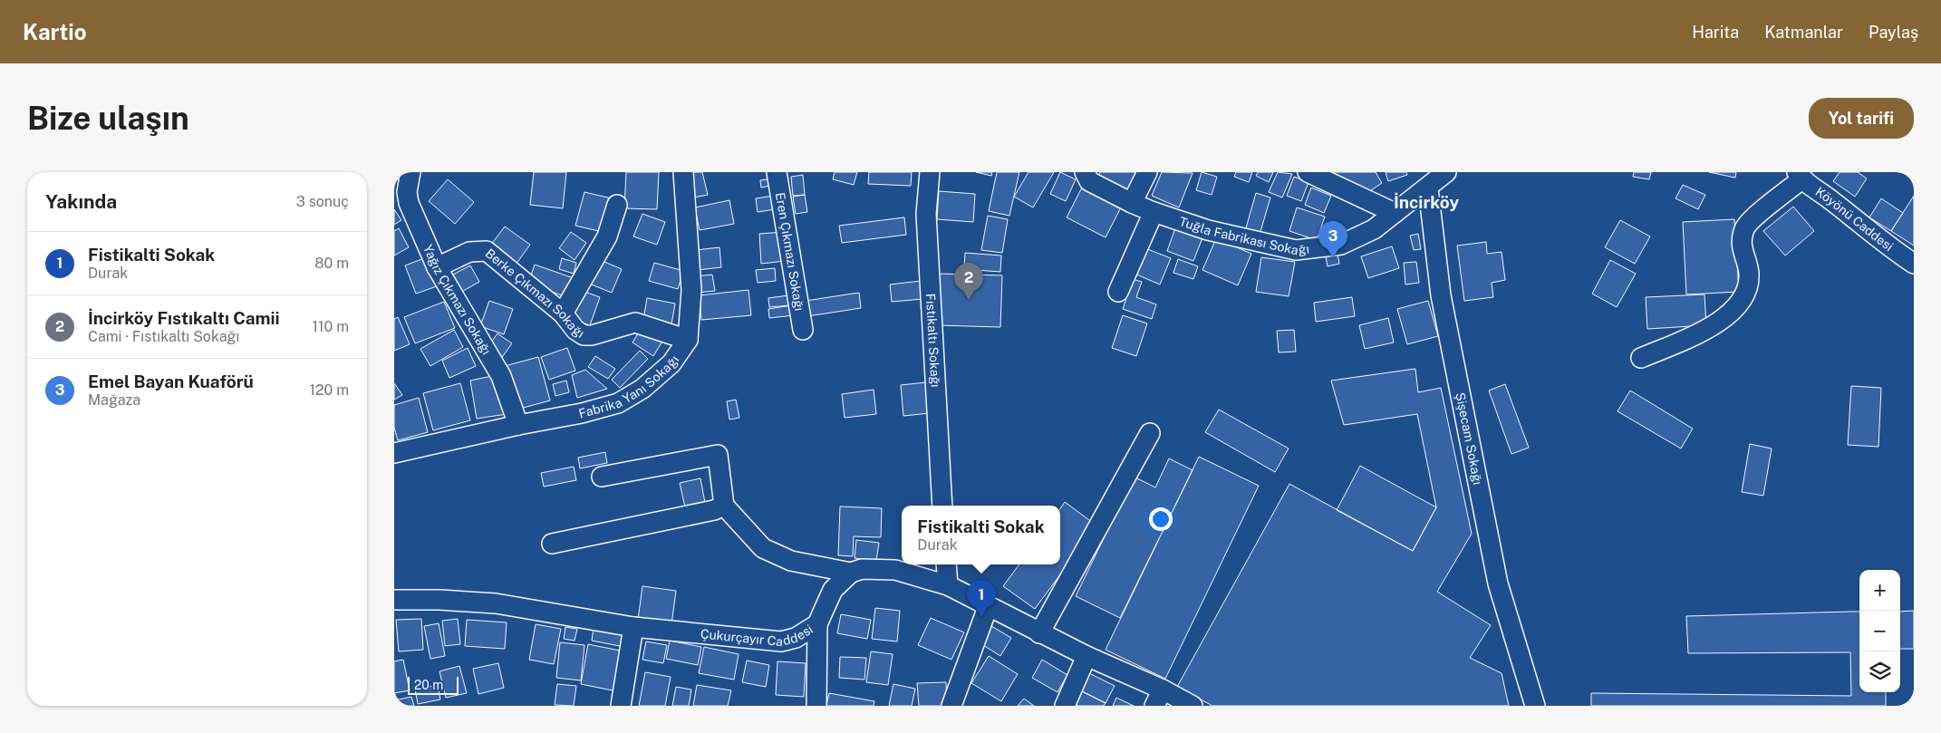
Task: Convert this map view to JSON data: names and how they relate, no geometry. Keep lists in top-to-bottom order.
{
  "streets": {
    "street": [
      "Köyönü Caddesi",
      "Tuğla Fabrikası Sokağı",
      "Eren Çıkmazı Sokağı",
      "Berke Çıkmazı Sokağı",
      "Yağız Çıkmazı Sokağı",
      "Fıstıkaltı Sokağı",
      "Fabrika Yanı Sokağı",
      "Şişecam Sokağı",
      "Çukurçayır Caddesi"
    ]
  },
  "crossings": [
    ["Tuğla Fabrikası Sokağı", "Şişecam Sokağı"],
    ["Berke Çıkmazı Sokağı", "Yağız Çıkmazı Sokağı"],
    ["Berke Çıkmazı Sokağı", "Fabrika Yanı Sokağı"],
    ["Yağız Çıkmazı Sokağı", "Fabrika Yanı Sokağı"]
  ],
  "districts": ["İncirköy"],
  "scale_bar": "20 m",
  "page": {
    "header": "Kartio",
    "nav": ["Harita", "Katmanlar", "Paylaş"],
    "buttons": "Yol tarifi",
    "title": "Bize ulaşın",
    "heading": ["Yakında", "3 sonuç"],
    "pins": ["3", "2", "1"],
    "list": [
      {
        "mark": "1",
        "name": "Fistikalti Sokak",
        "note": "Durak",
        "value": "80 m"
      },
      {
        "mark": "2",
        "name": "İncirköy Fıstıkaltı Camii",
        "note": "Cami · Fıstıkaltı Sokağı",
        "value": "110 m"
      },
      {
        "mark": "3",
        "name": "Emel Bayan Kuaförü",
        "note": "Mağaza",
        "value": "120 m"
      }
    ],
    "popup": ["Fistikalti Sokak", "Durak"],
    "map_buttons": ["+", "−"],
    "scale": "20 m"
  }
}
